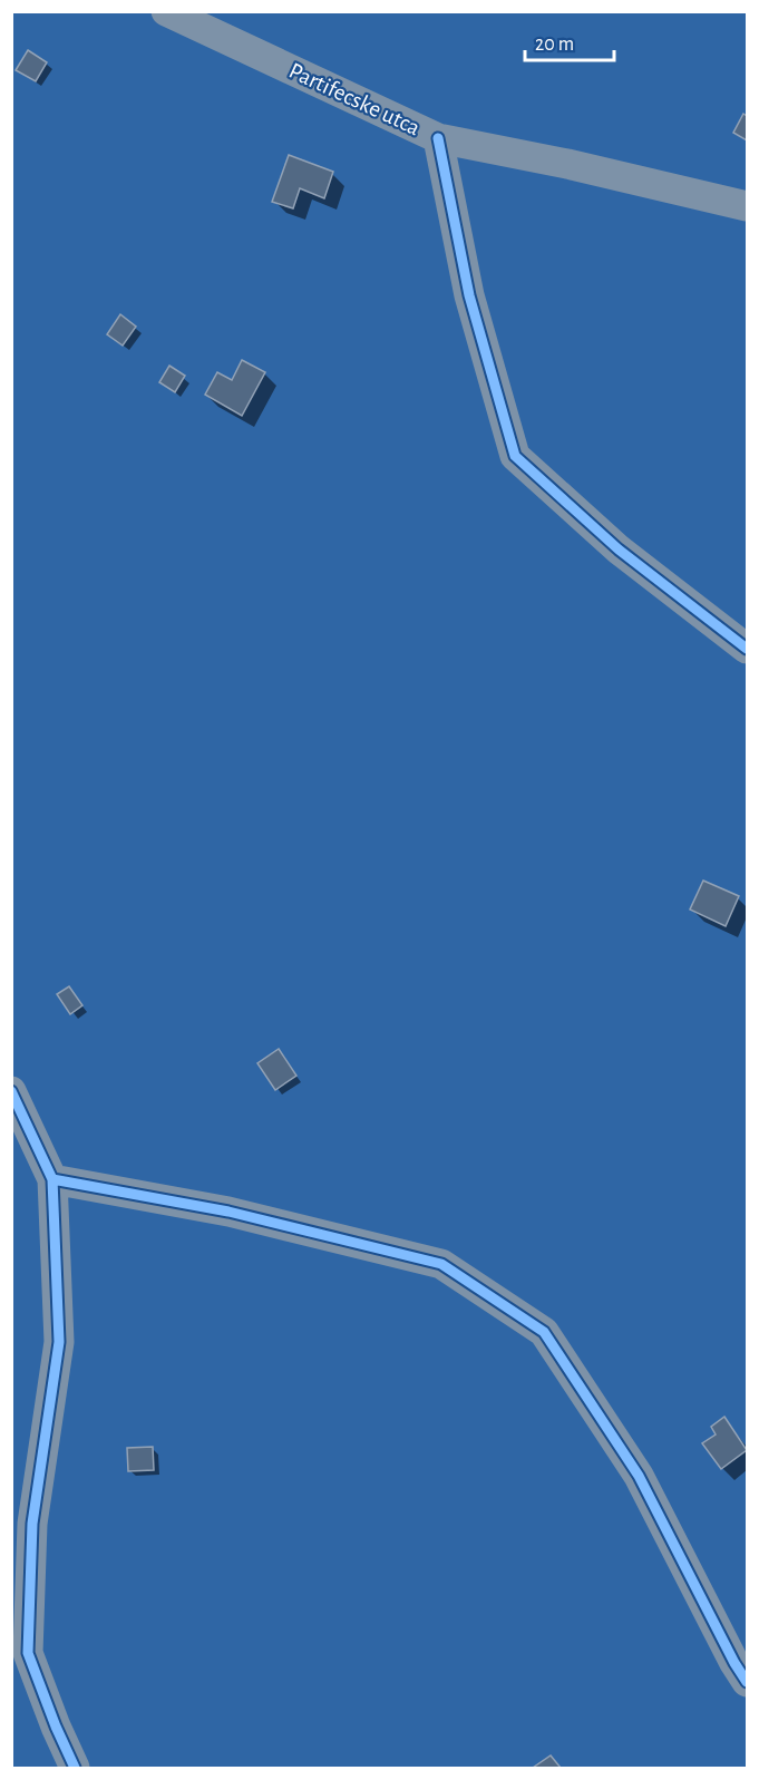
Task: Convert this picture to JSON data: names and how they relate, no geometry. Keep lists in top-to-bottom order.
{
  "streets": {
    "street": ["Partifecske utca"]
  },
  "scale_bar": "20 m"
}
